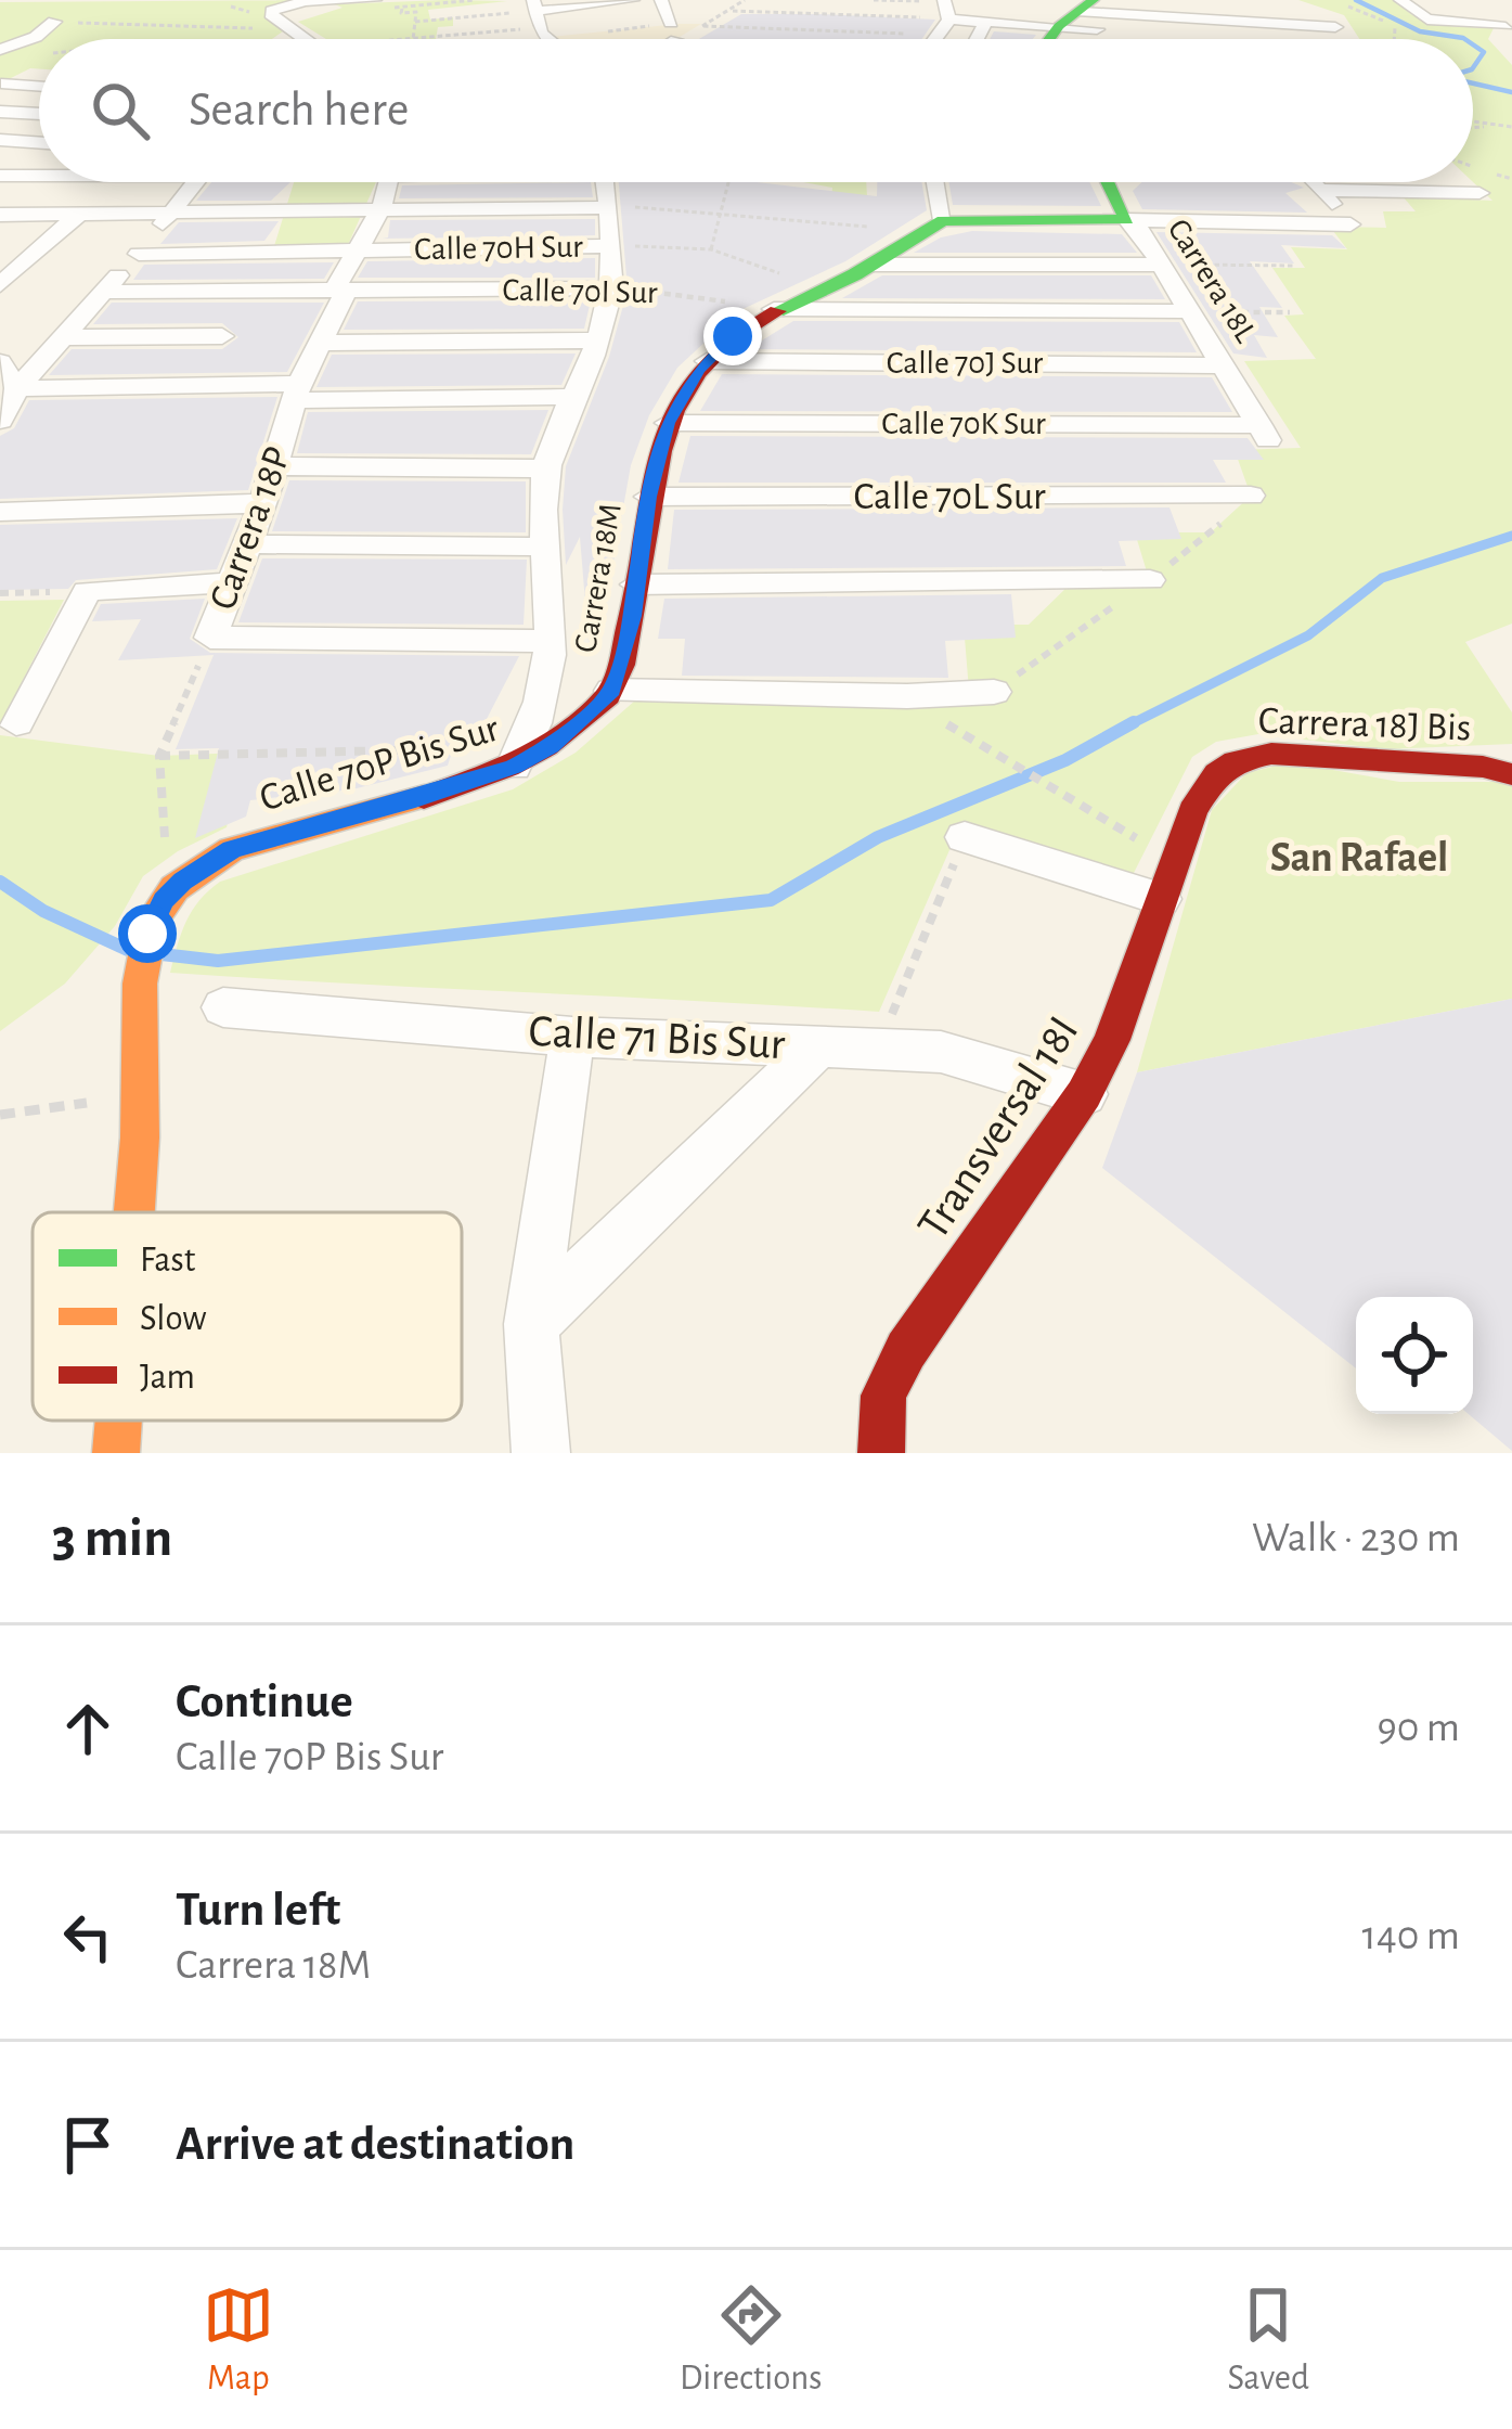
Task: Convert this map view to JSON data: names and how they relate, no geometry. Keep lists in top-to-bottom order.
{
  "streets": {
    "street": [
      "Calle 70H Sur",
      "Carrera 18L",
      "Calle 70I Sur",
      "Calle 70J Sur",
      "Calle 70K Sur",
      "Calle 70L Sur",
      "Carrera 18P",
      "Carrera 18M",
      "Carrera 18J Bis",
      "Calle 70P Bis Sur",
      "Calle 71 Bis Sur",
      "Transversal 18I"
    ]
  },
  "crossings": [
    ["Calle 70H Sur", "Carrera 18P"],
    ["Carrera 18L", "Calle 70J Sur"],
    ["Carrera 18L", "Calle 70K Sur"],
    ["Calle 70I Sur", "Carrera 18P"],
    ["Calle 70I Sur", "Carrera 18M"],
    ["Calle 70J Sur", "Carrera 18M"],
    ["Calle 70K Sur", "Carrera 18M"],
    ["Calle 70L Sur", "Carrera 18M"],
    ["Carrera 18P", "Calle 70P Bis Sur"],
    ["Carrera 18M", "Calle 70P Bis Sur"],
    ["Carrera 18J Bis", "Transversal 18I"],
    ["Calle 71 Bis Sur", "Transversal 18I"]
  ],
  "districts": ["San Rafael"],
  "legend": ["Fast", "Slow", "Jam"],
  "page": {
    "search": "Search here",
    "heading": ["3 min", "Walk · 230 m"],
    "list": [
      ["Continue", "Calle 70P Bis Sur", "90 m"],
      ["Turn left", "Carrera 18M", "140 m"],
      "Arrive at destination"
    ],
    "nav": ["Map", "Directions", "Saved"]
  }
}
